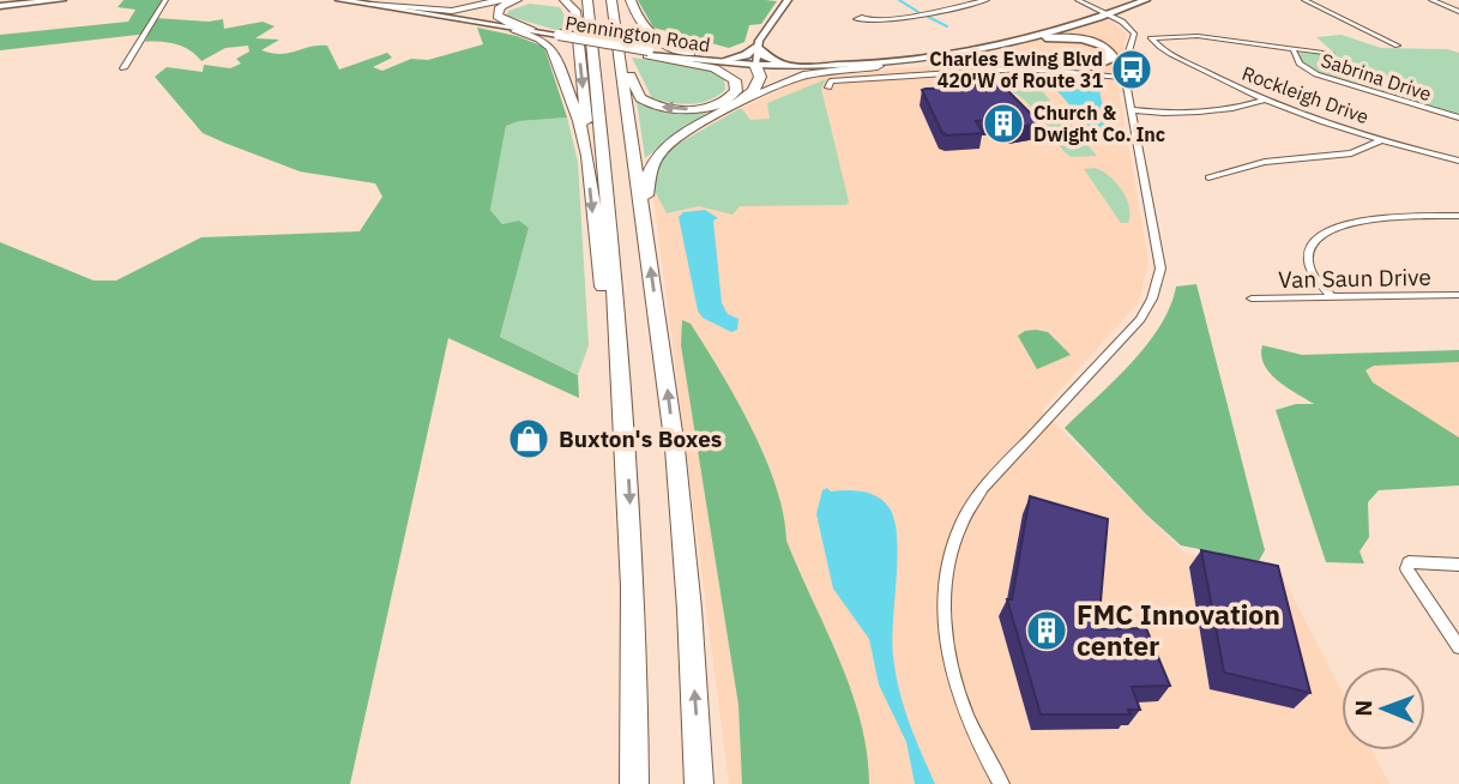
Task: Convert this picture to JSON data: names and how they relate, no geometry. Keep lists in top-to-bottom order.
{
  "streets": {
    "main road": ["Pennington Road"],
    "street": ["Sabrina Drive", "Rockleigh Drive", "Van Saun Drive"]
  },
  "crossings": [
    ["Sabrina Drive", "Rockleigh Drive"]
  ],
  "places": {
    "bus stop": ["Charles Ewing Blvd 420'W of Route 31"],
    "building": ["Church & Dwight Co. Inc", "FMC Innovation center"],
    "shop": ["Buxton's Boxes"]
  },
  "north": "left"
}
